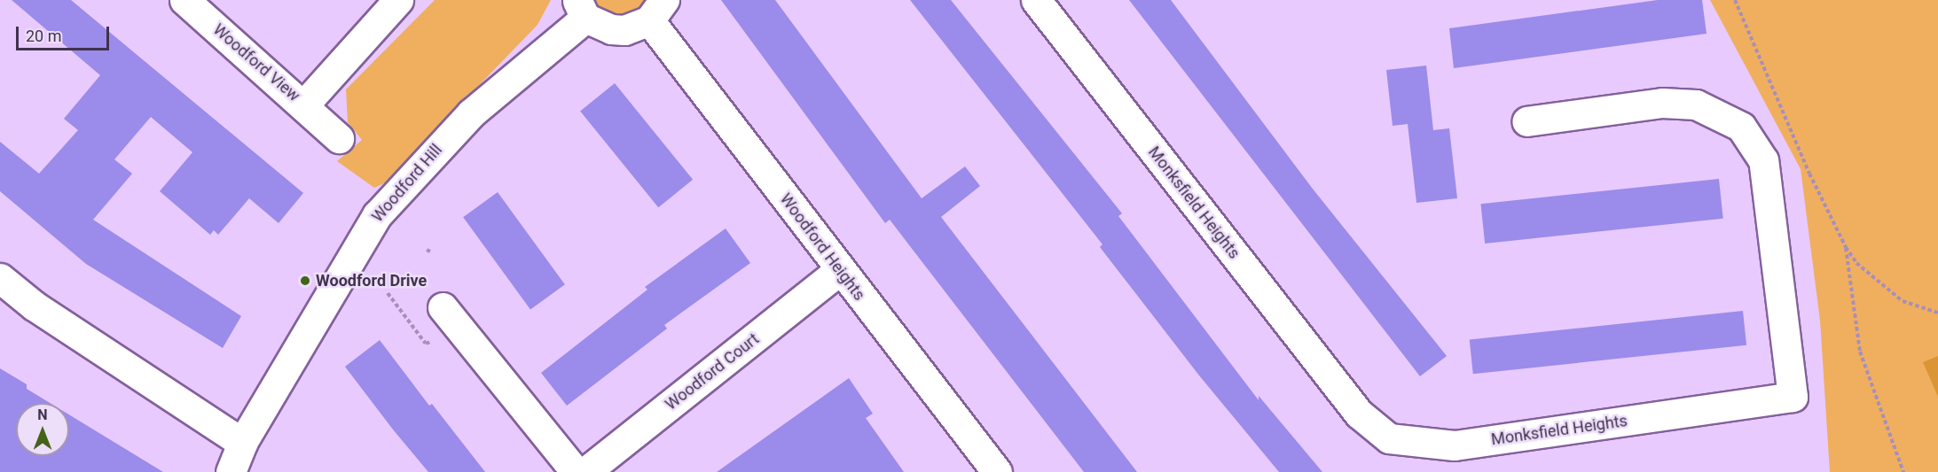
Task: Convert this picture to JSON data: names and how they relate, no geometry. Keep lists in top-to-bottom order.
{
  "streets": {
    "street": [
      "Woodford View",
      "Woodford Hill",
      "Monksfield Heights",
      "Woodford Heights",
      "Woodford Court"
    ]
  },
  "crossings": [
    ["Woodford Heights", "Woodford Court"]
  ],
  "places": ["Woodford Drive"],
  "scale_bar": "20 m",
  "north": "top"
}
